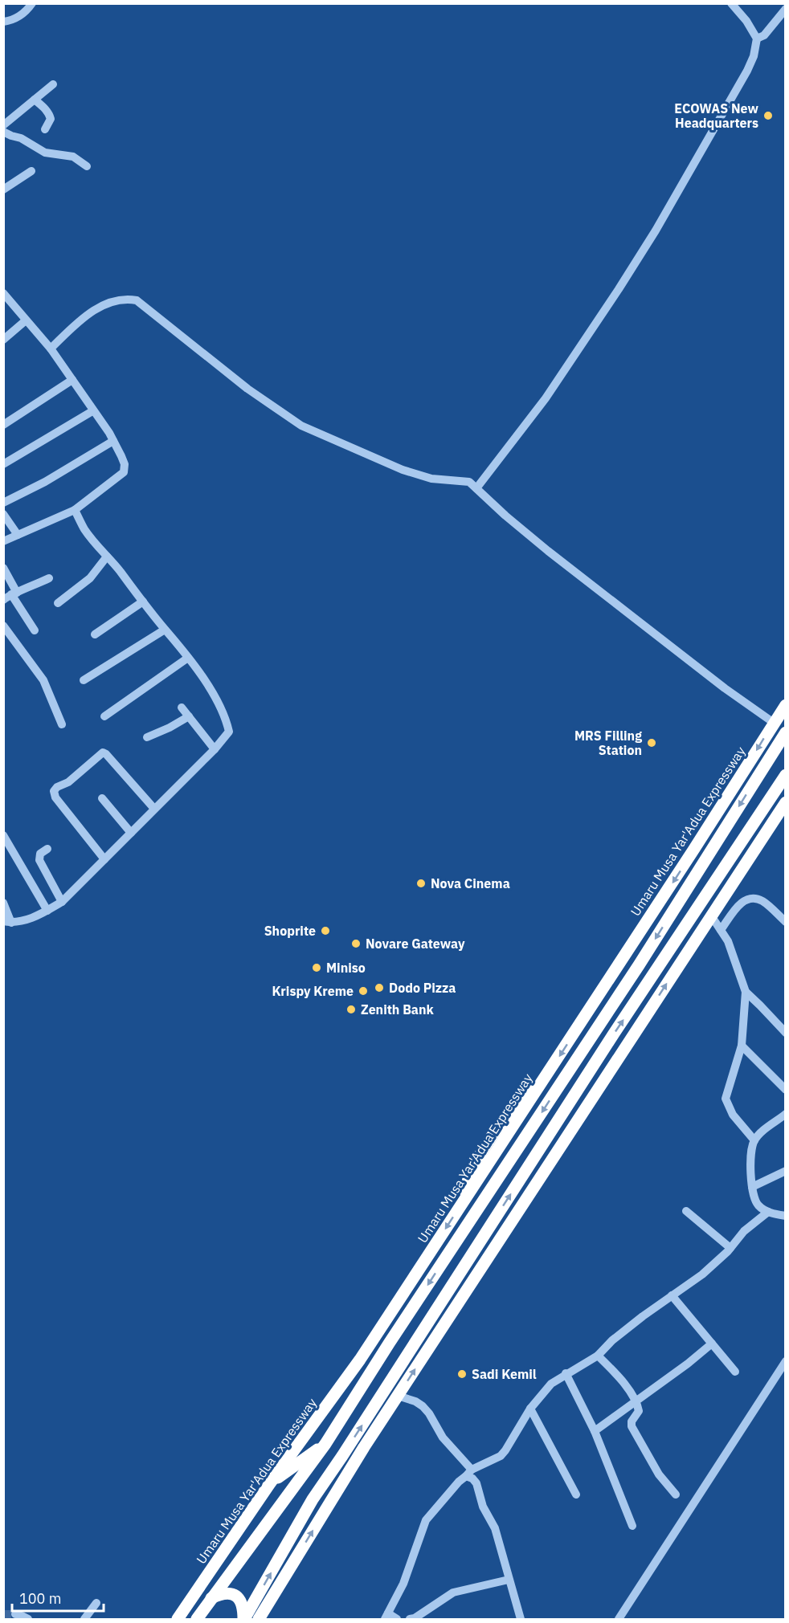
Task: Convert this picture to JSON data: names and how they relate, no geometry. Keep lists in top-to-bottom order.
{
  "streets": {
    "highway": ["Umaru Musa Yar'Adua Expressway"]
  },
  "places": [
    "ECOWAS New Headquarters",
    "MRS Filling Station",
    "Nova Cinema",
    "Shoprite",
    "Novare Gateway",
    "Miniso",
    "Dodo Pizza",
    "Krispy Kreme",
    "Zenith Bank",
    "Sadi Kemil"
  ],
  "scale_bar": "100 m"
}
